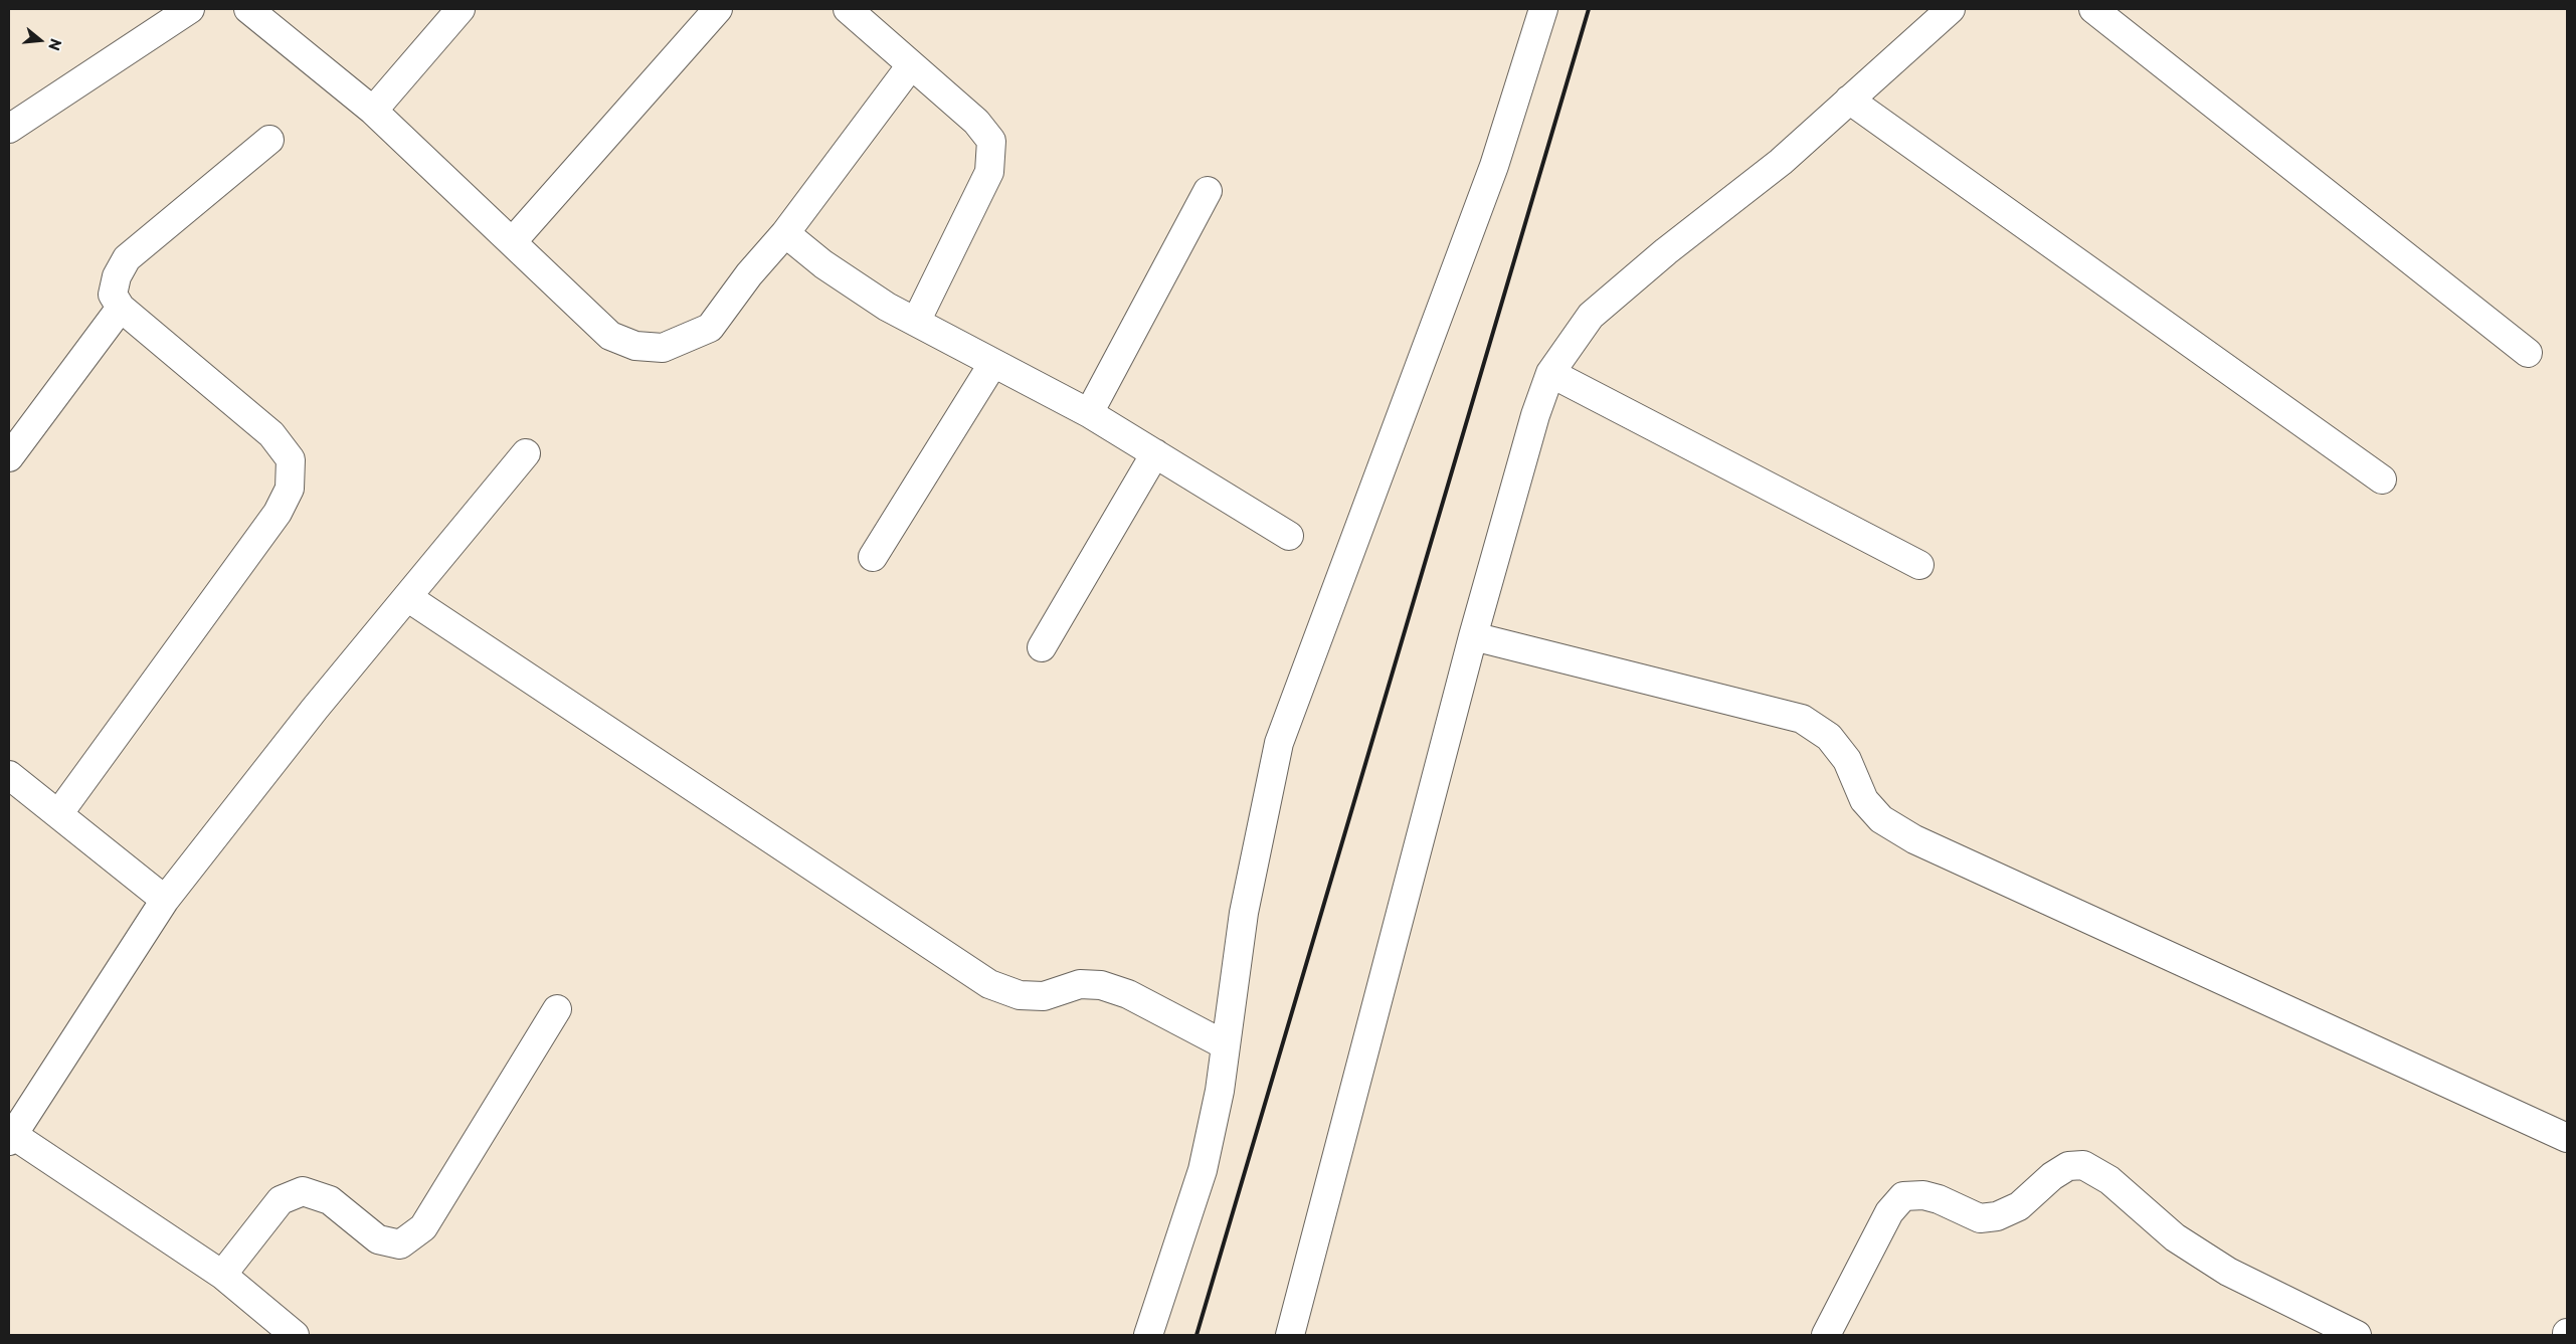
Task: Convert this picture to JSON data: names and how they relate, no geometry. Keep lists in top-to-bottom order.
{
  "north": "right"
}
